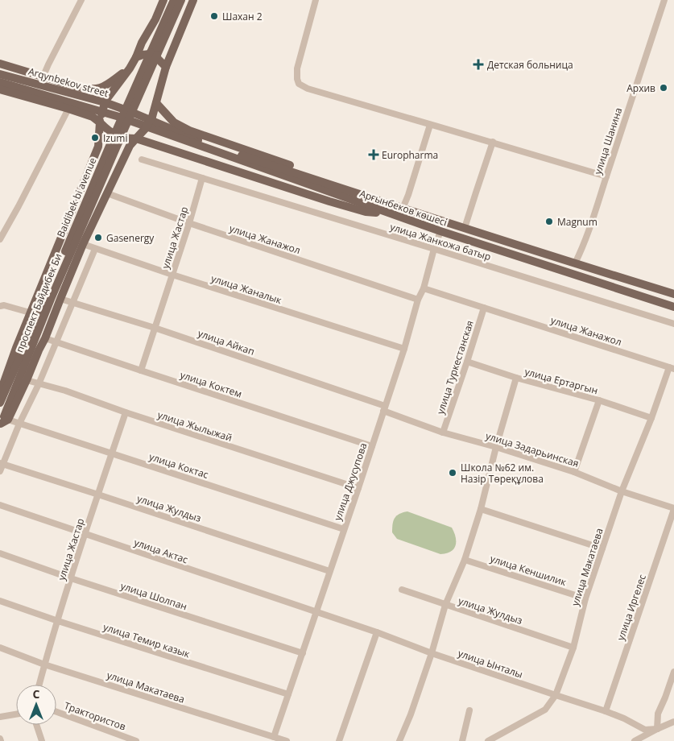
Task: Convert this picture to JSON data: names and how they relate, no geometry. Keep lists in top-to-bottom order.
{
  "streets": {
    "main road": [
      "Arqynbekov street",
      "Baidibek bi avenue",
      "Арғынбеков көшесі",
      "проспект Байдибек Би"
    ],
    "street": [
      "улица Шанина",
      "улица Жастар",
      "улица Жанажол",
      "улица Жанкожа батыр",
      "улица Жаналык",
      "улица Айкап",
      "улица Туркестанская",
      "улица Ертаргын",
      "улица Коктем",
      "улица Жылыжай",
      "улица Задарьинская",
      "улица Коктас",
      "улица Джусупова",
      "улица Жулдыз",
      "улица Актас",
      "улица Макатаева",
      "улица Кеншилик",
      "улица Шолпан",
      "улица Иргелес",
      "улица Темир казык",
      "улица Ынталы",
      "Трактористов"
    ]
  },
  "crossings": [
    ["Arqynbekov street", "Арғынбеков көшесі"],
    ["улица Шанина", "Арғынбеков көшесі"],
    ["Baidibek bi avenue", "проспект Байдибек Би"],
    ["Арғынбеков көшесі", "улица Джусупова"],
    ["улица Жастар", "улица Жанажол"],
    ["улица Жастар", "улица Жанкожа батыр"],
    ["улица Жастар", "улица Жаналык"],
    ["улица Жастар", "улица Айкап"],
    ["улица Жастар", "улица Коктем"],
    ["улица Жастар", "улица Жылыжай"],
    ["улица Жастар", "улица Коктас"],
    ["улица Жастар", "улица Жулдыз"],
    ["улица Жастар", "улица Актас"],
    ["улица Жастар", "улица Макатаева"],
    ["улица Жастар", "улица Шолпан"],
    ["улица Жастар", "улица Темир казык"],
    ["улица Жанажол", "улица Туркестанская"],
    ["улица Жанажол", "улица Джусупова"],
    ["улица Жанажол", "улица Макатаева"],
    ["улица Жанкожа батыр", "улица Джусупова"],
    ["улица Жаналык", "улица Джусупова"],
    ["проспект Байдибек Би", "улица Коктас"],
    ["улица Айкап", "улица Задарьинская"],
    ["улица Айкап", "улица Джусупова"],
    ["улица Туркестанская", "улица Ертаргын"],
    ["улица Туркестанская", "улица Задарьинская"],
    ["улица Ертаргын", "улица Макатаева"],
    ["улица Коктем", "улица Джусупова"],
    ["улица Жылыжай", "улица Джусупова"],
    ["улица Задарьинская", "улица Джусупова"],
    ["улица Задарьинская", "улица Макатаева"],
    ["улица Задарьинская", "улица Иргелес"],
    ["улица Коктас", "улица Джусупова"],
    ["улица Джусупова", "улица Жулдыз"],
    ["улица Джусупова", "улица Актас"],
    ["улица Джусупова", "улица Макатаева"],
    ["улица Джусупова", "улица Шолпан"],
    ["улица Джусупова", "улица Темир казык"],
    ["улица Джусупова", "улица Ынталы"],
    ["улица Жулдыз", "улица Макатаева"],
    ["улица Актас", "улица Ынталы"],
    ["улица Макатаева", "улица Кеншилик"],
    ["улица Макатаева", "улица Ынталы"],
    ["улица Иргелес", "улица Ынталы"]
  ],
  "places": {
    "other": [
      "Шахан 2",
      "Архив",
      "Izumi",
      "Magnum",
      "Gasenergy",
      "Школа №62 им. Назір Төреқұлова"
    ],
    "health": ["Детская больница", "Europharma"]
  },
  "north": "top"
}
